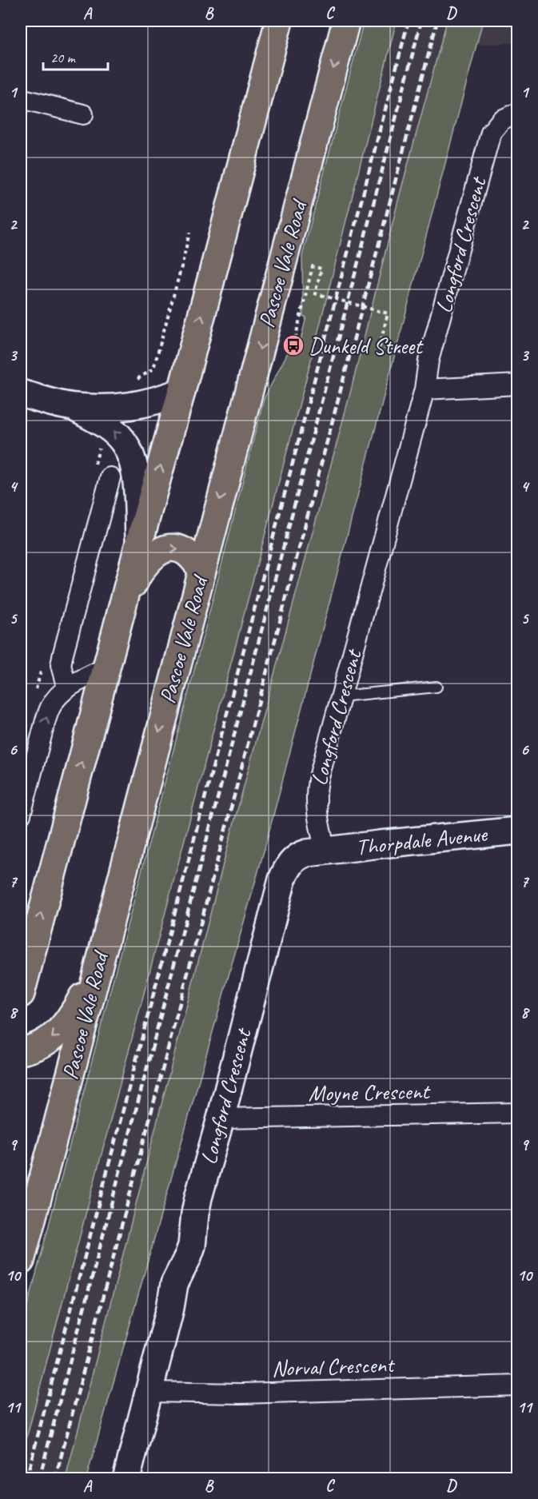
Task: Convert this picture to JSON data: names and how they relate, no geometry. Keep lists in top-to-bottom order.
{
  "streets": {
    "main road": ["Pascoe Vale Road"],
    "street": [
      "Longford Crescent",
      "Thorpdale Avenue",
      "Moyne Crescent",
      "Norval Crescent"
    ]
  },
  "crossings": [
    ["Longford Crescent", "Thorpdale Avenue"],
    ["Longford Crescent", "Moyne Crescent"],
    ["Longford Crescent", "Norval Crescent"]
  ],
  "places": {
    "bus stop": ["Dunkeld Street"]
  },
  "scale_bar": "20 m",
  "grid": {
    "columns": [
      "A",
      "B",
      "C",
      "D"
    ],
    "rows": [
      "1",
      "2",
      "3",
      "4",
      "5",
      "6",
      "7",
      "8",
      "9",
      "10",
      "11"
    ]
  }
}
